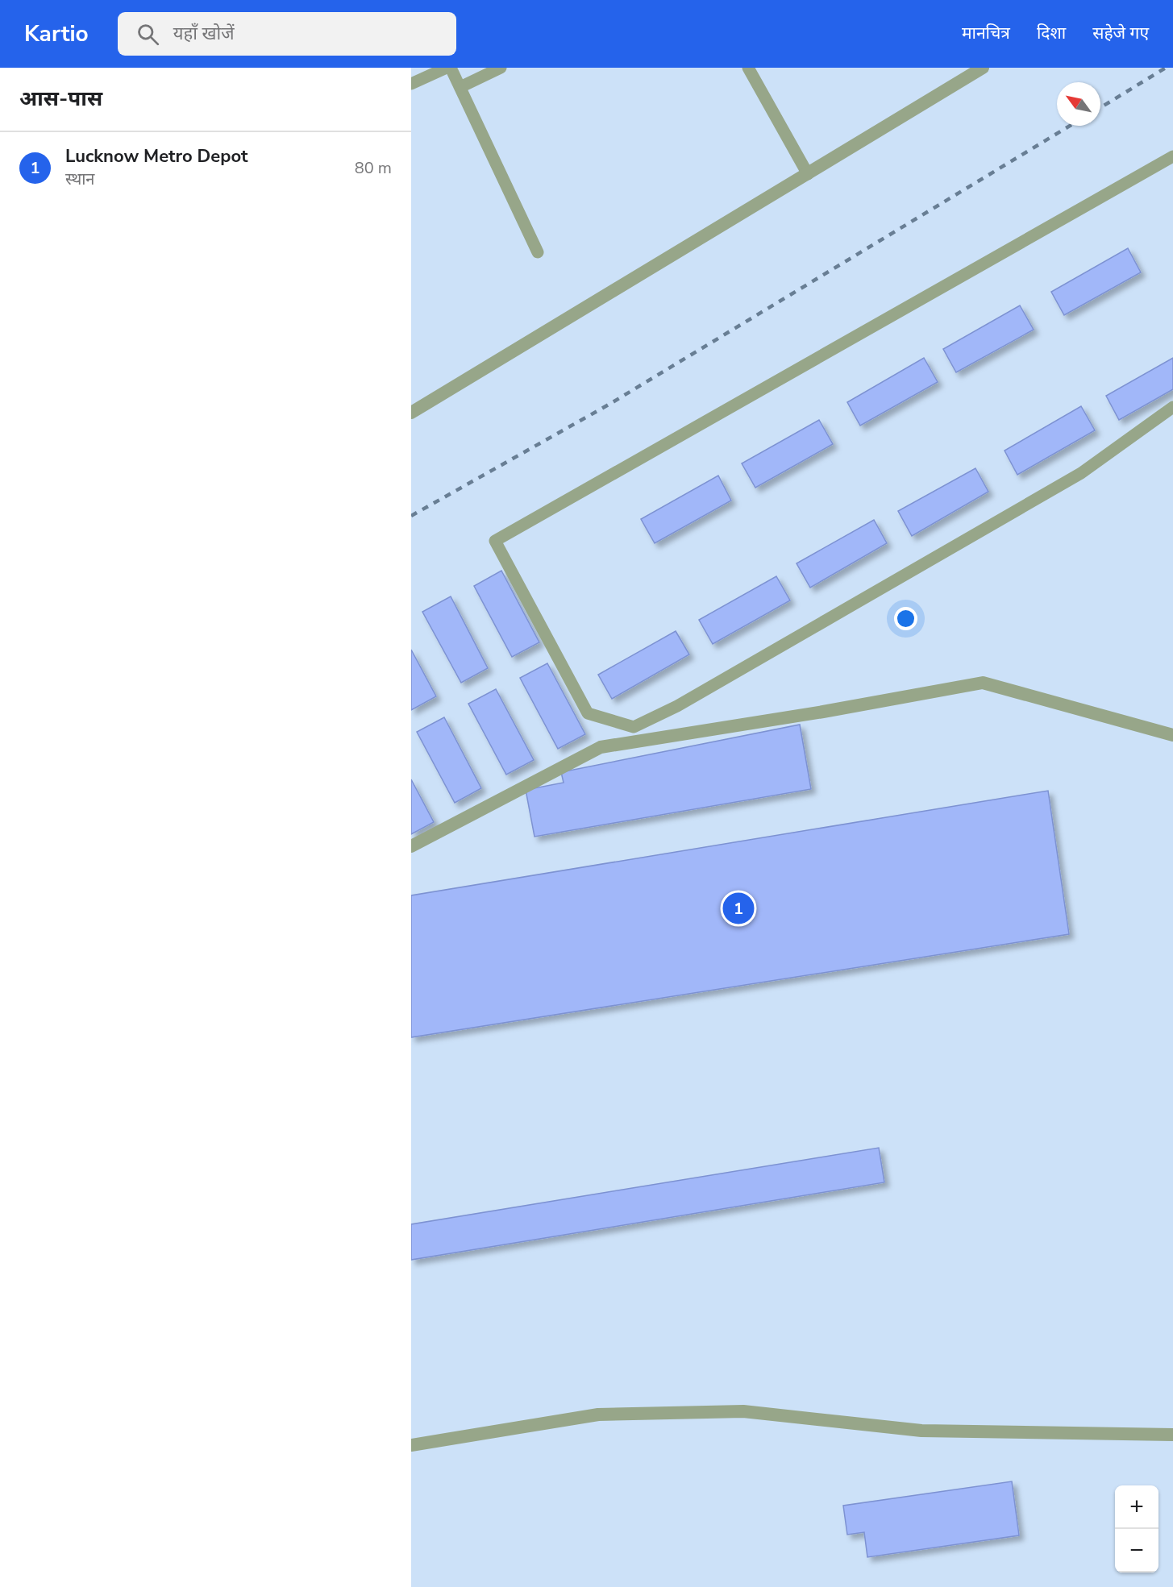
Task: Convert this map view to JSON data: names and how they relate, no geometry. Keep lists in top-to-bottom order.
{
  "north": "top left",
  "page": {
    "header": "Kartio",
    "search": "यहाँ खोजें",
    "nav": ["मानचित्र", "दिशा", "सहेजे गए"],
    "heading": "आस-पास",
    "list": [
      {
        "mark": "1",
        "name": "Lucknow Metro Depot",
        "note": "स्थान",
        "value": "80 m"
      }
    ],
    "pins": "1",
    "map_buttons": ["+", "−"]
  }
}
